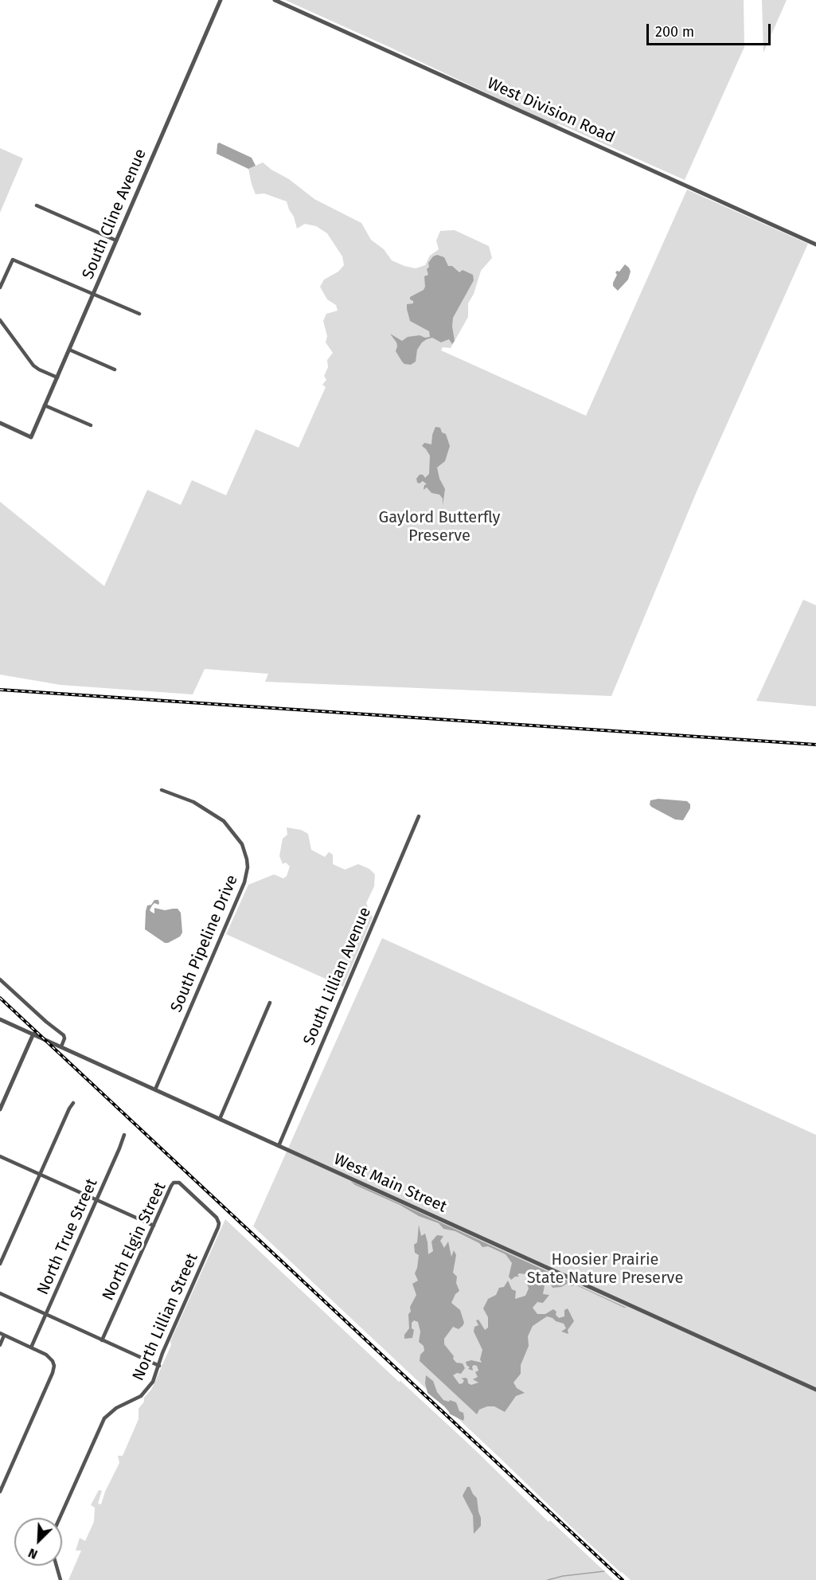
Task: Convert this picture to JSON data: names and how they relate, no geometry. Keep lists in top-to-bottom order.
{
  "streets": {
    "street": [
      "West Division Road",
      "South Cline Avenue",
      "South Pipeline Drive",
      "South Lillian Avenue",
      "West Main Street",
      "North True Street",
      "North Elgin Street",
      "North Lillian Street"
    ]
  },
  "crossings": [
    ["South Pipeline Drive", "West Main Street"],
    ["South Lillian Avenue", "West Main Street"],
    ["North Elgin Street", "North Lillian Street"]
  ],
  "parks": ["Gaylord Butterfly Preserve", "Hoosier Prairie State Nature Preserve"],
  "scale_bar": "200 m",
  "north": "bottom left"
}
